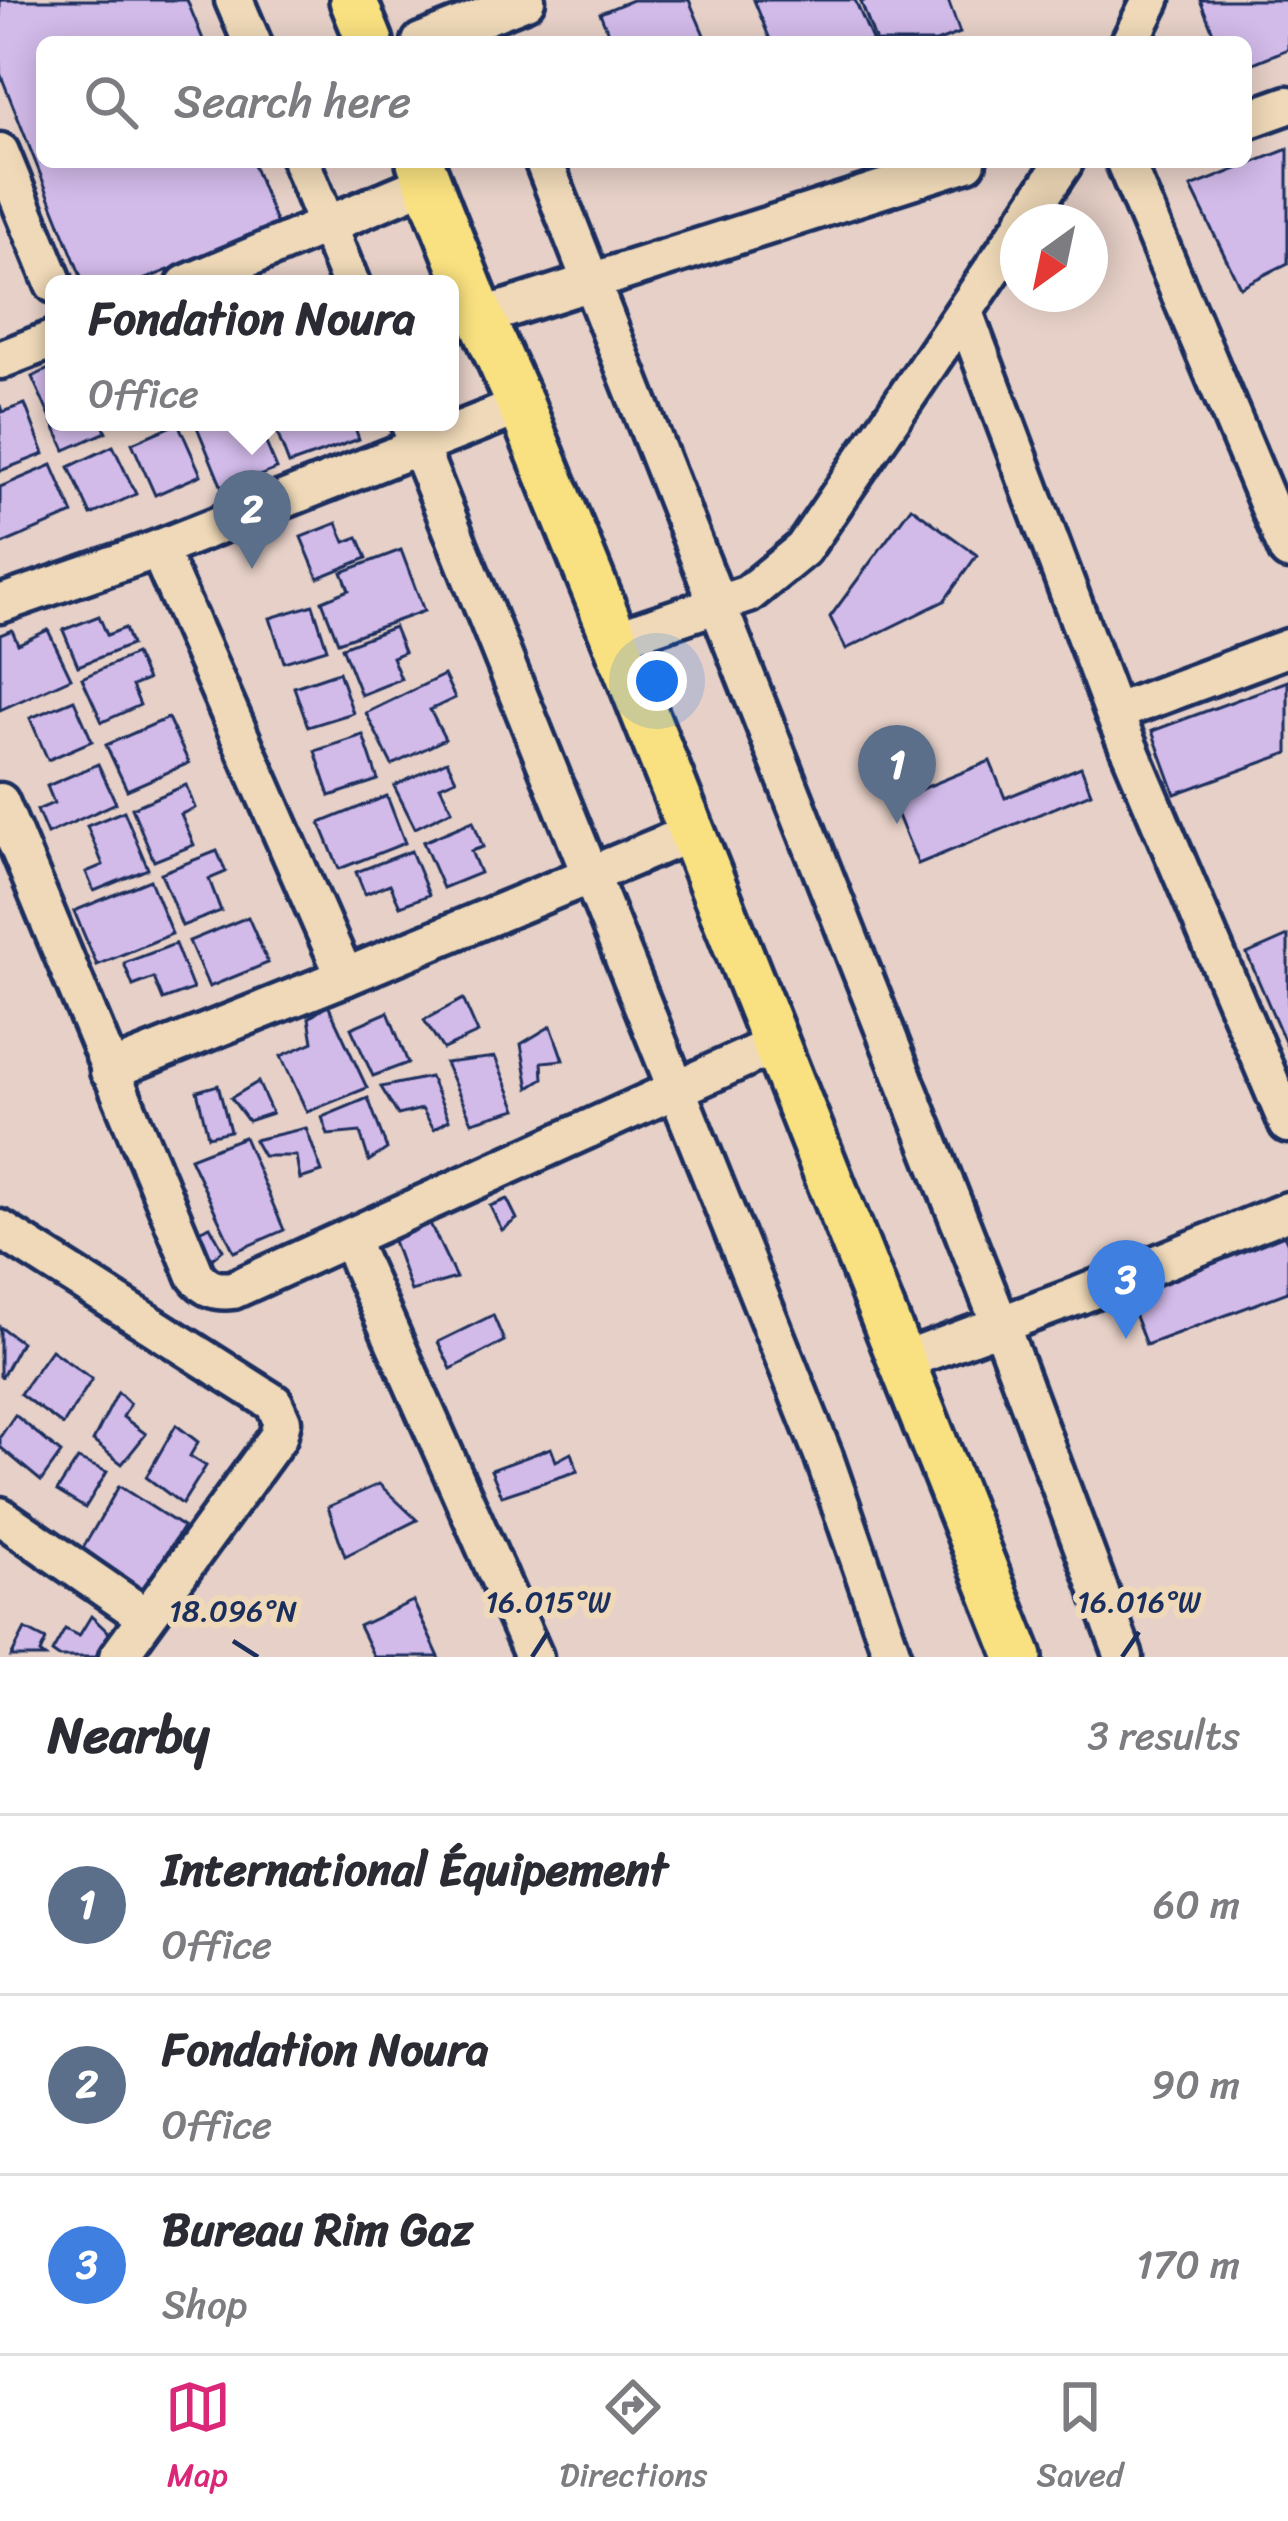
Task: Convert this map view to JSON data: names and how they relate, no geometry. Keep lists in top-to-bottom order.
{
  "north": "bottom left",
  "page": {
    "search": "Search here",
    "popup": ["Fondation Noura", "Office"],
    "pins": ["2", "1", "3"],
    "heading": ["Nearby", "3 results"],
    "list": [
      {
        "mark": "1",
        "name": "International Équipement",
        "note": "Office",
        "value": "60 m"
      },
      {
        "mark": "2",
        "name": "Fondation Noura",
        "note": "Office",
        "value": "90 m"
      },
      {
        "mark": "3",
        "name": "Bureau Rim Gaz",
        "note": "Shop",
        "value": "170 m"
      }
    ],
    "nav": ["Map", "Directions", "Saved"]
  },
  "coordinates": ["16.015°W", "16.016°W", "18.096°N"]
}
